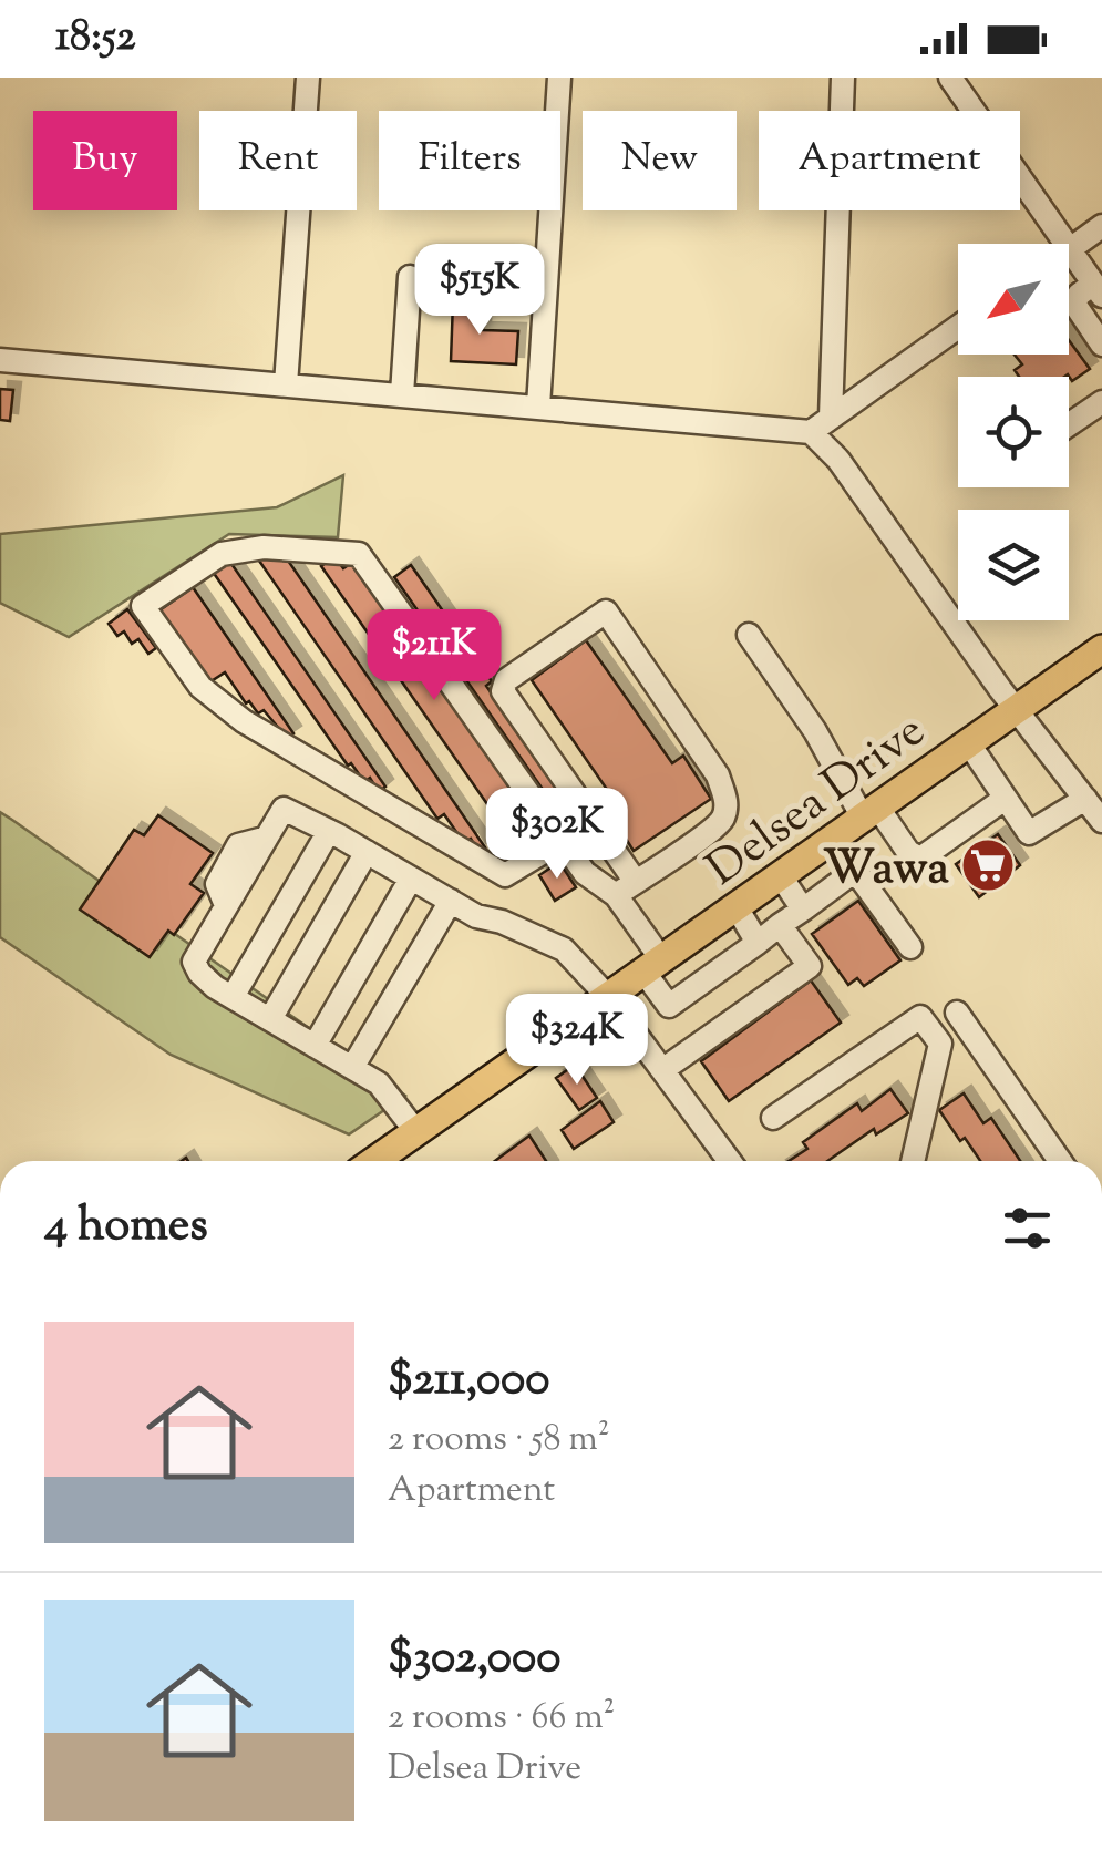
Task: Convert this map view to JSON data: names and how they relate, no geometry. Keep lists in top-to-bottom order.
{
  "streets": {
    "main road": ["Delsea Drive"]
  },
  "places": {
    "supermarket": ["Wawa"]
  },
  "north": "bottom left",
  "page": {
    "status": "18:52",
    "chip": [
      "Buy",
      "Rent",
      "Filters",
      "New",
      "Apartment"
    ],
    "price": [
      "$515K",
      "$211K",
      "$302K",
      "$324K"
    ],
    "heading": "4 homes",
    "list": [
      {
        "name": "$211,000",
        "note": "2 rooms · 58 m² · Apartment"
      },
      {
        "name": "$302,000",
        "note": "2 rooms · 66 m² · Delsea Drive"
      }
    ]
  }
}
